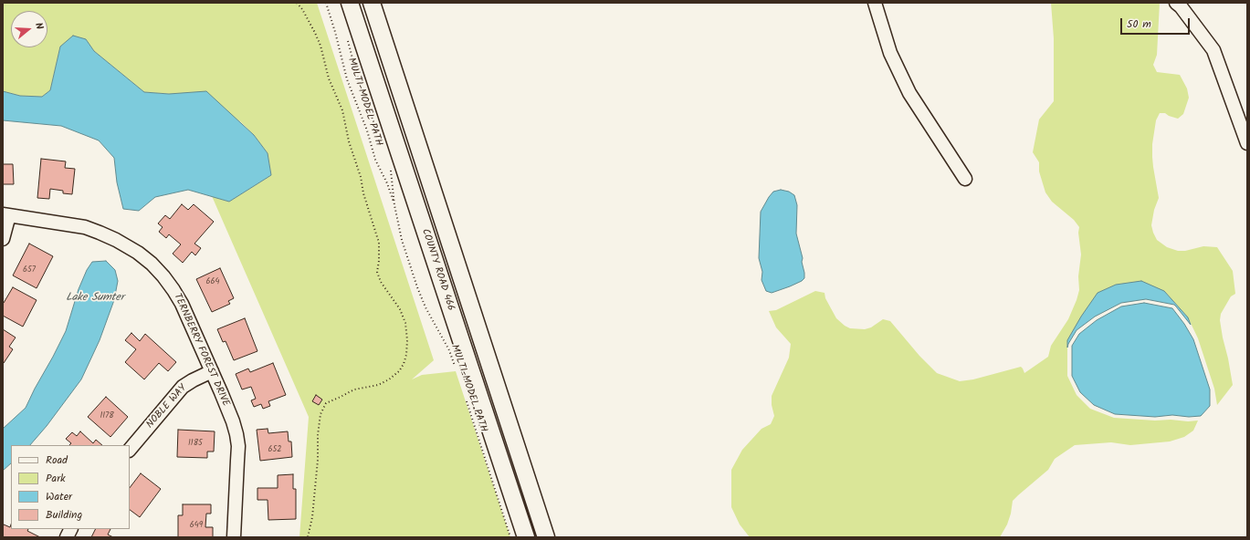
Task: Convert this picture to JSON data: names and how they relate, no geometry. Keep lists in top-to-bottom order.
{
  "streets": {
    "main road": ["COUNTY ROAD 466"],
    "street": ["TERNBERRY FOREST DRIVE", "NOBLE WAY"],
    "path": ["MULTI-MODEL PATH"]
  },
  "crossings": [
    ["TERNBERRY FOREST DRIVE", "NOBLE WAY"]
  ],
  "water": ["Lake Sumter"],
  "house_numbers": [
    "657",
    "664",
    "1178",
    "1185",
    "652",
    "649"
  ],
  "legend": [
    "Road",
    "Park",
    "Water",
    "Building"
  ],
  "scale_bar": "50 m",
  "north": "right"
}
